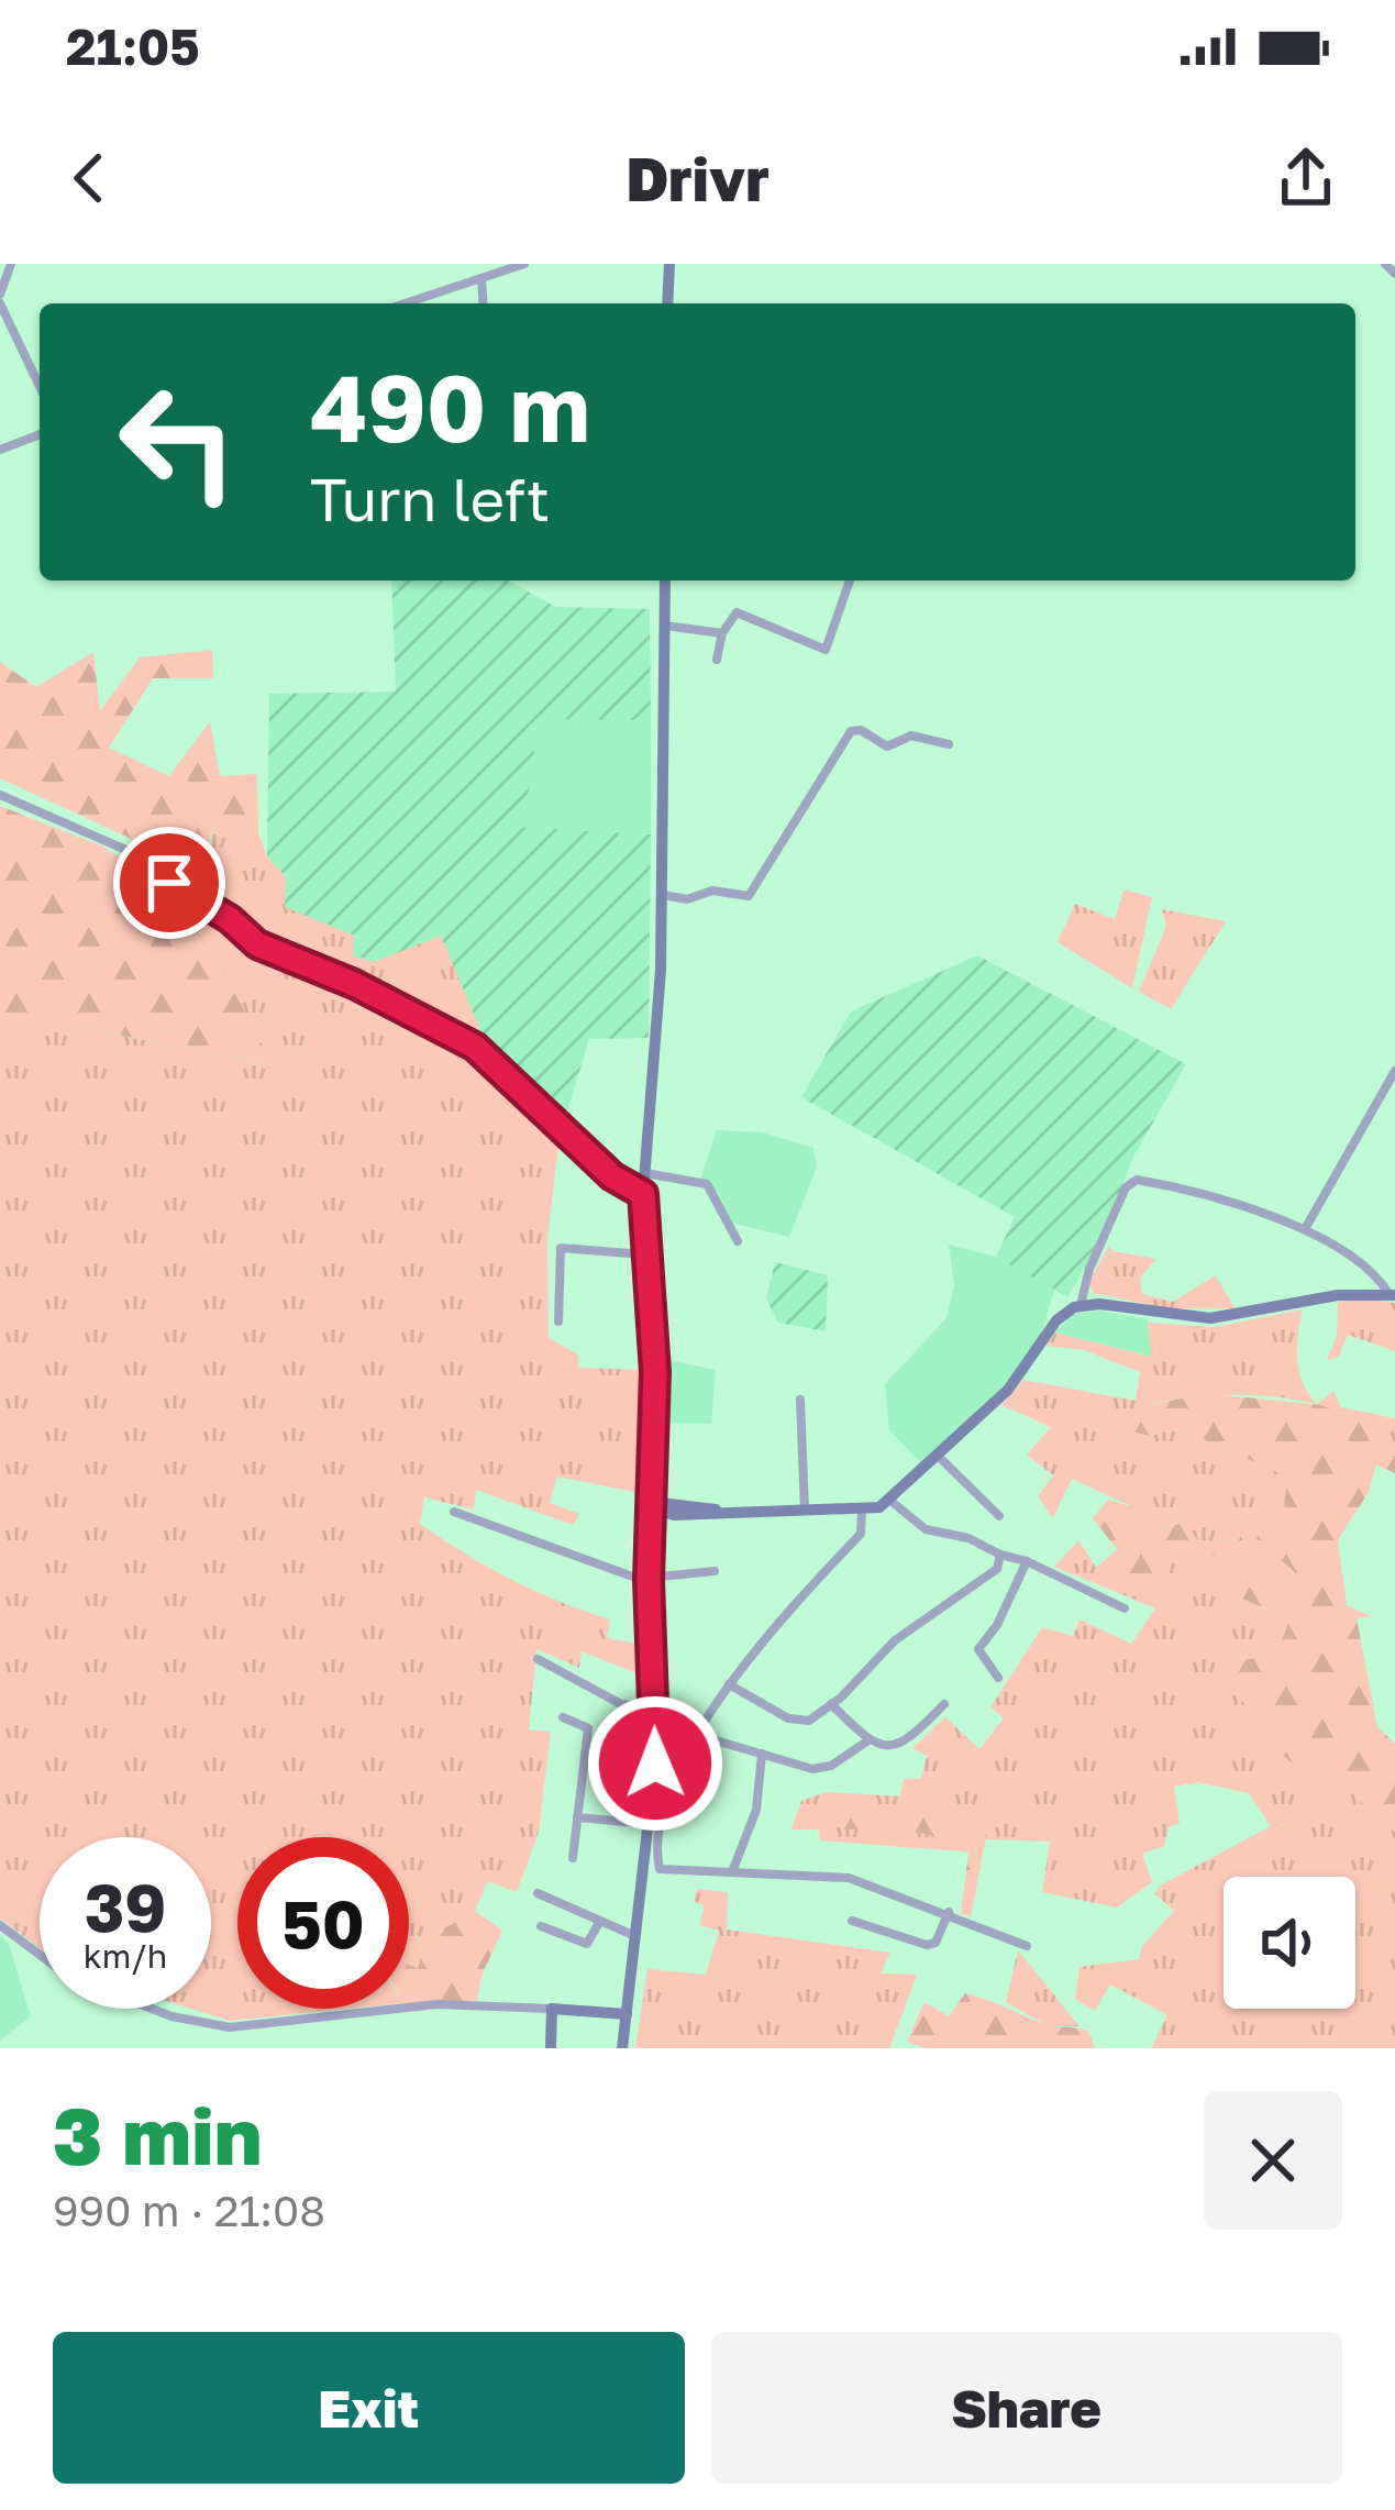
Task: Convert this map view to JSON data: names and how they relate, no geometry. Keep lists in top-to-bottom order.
{
  "page": {
    "status": "21:05",
    "header": "Drivr",
    "turn": ["490 m", "Turn left"],
    "speed": "39 km/h",
    "limit": "50",
    "heading": ["3 min", "990 m · 21:08"],
    "buttons": ["Exit", "Share"]
  }
}
